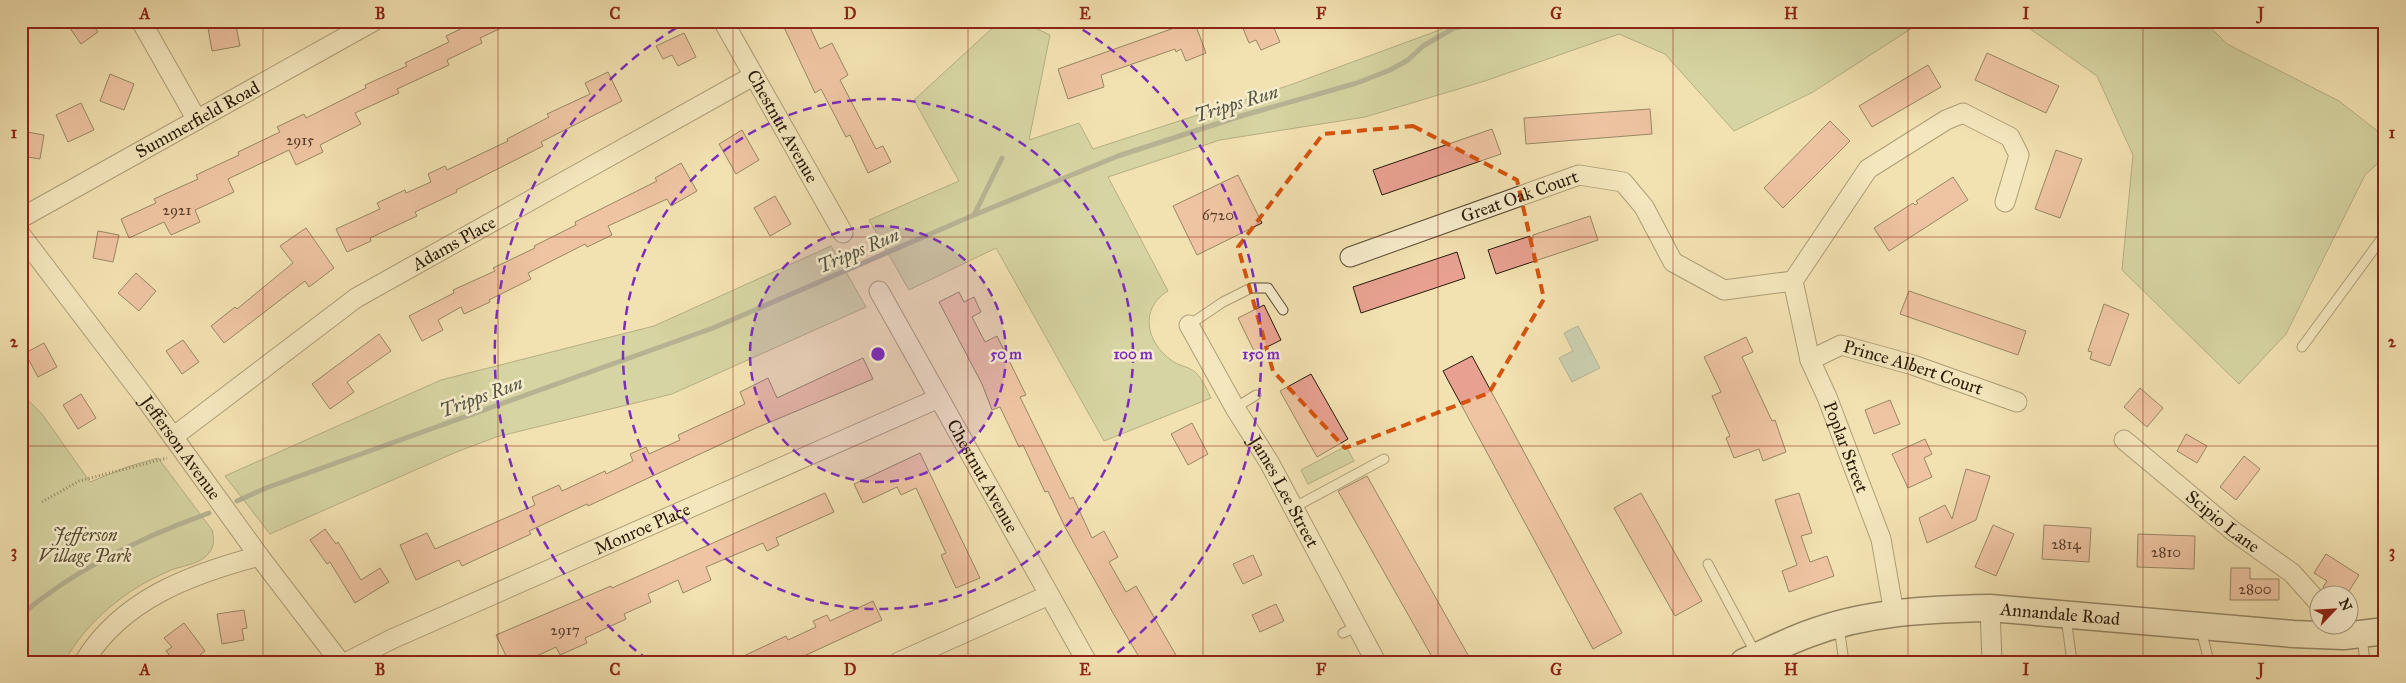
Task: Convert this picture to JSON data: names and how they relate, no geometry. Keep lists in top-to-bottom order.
{
  "streets": {
    "main road": ["Annandale Road"],
    "street": [
      "Summerfield Road",
      "Chestnut Avenue",
      "Great Oak Court",
      "Adams Place",
      "Prince Albert Court",
      "Poplar Street",
      "Jefferson Avenue",
      "James Lee Street",
      "Scipio Lane",
      "Monroe Place"
    ]
  },
  "crossings": [
    ["Chestnut Avenue", "Adams Place"],
    ["Chestnut Avenue", "Monroe Place"],
    ["Great Oak Court", "Poplar Street"],
    ["Adams Place", "Jefferson Avenue"],
    ["Prince Albert Court", "Poplar Street"],
    ["Poplar Street", "Annandale Road"]
  ],
  "water": ["Tripps Run"],
  "parks": ["Jefferson Village Park"],
  "house_numbers": [
    "2915",
    "2921",
    "6720",
    "2814",
    "2810",
    "2800",
    "2917"
  ],
  "north": "top right",
  "grid": {
    "columns": [
      "A",
      "B",
      "C",
      "D",
      "E",
      "F",
      "G",
      "H",
      "I",
      "J"
    ],
    "rows": ["1", "2", "3"]
  },
  "rings": ["50 m", "100 m", "150 m"]
}
